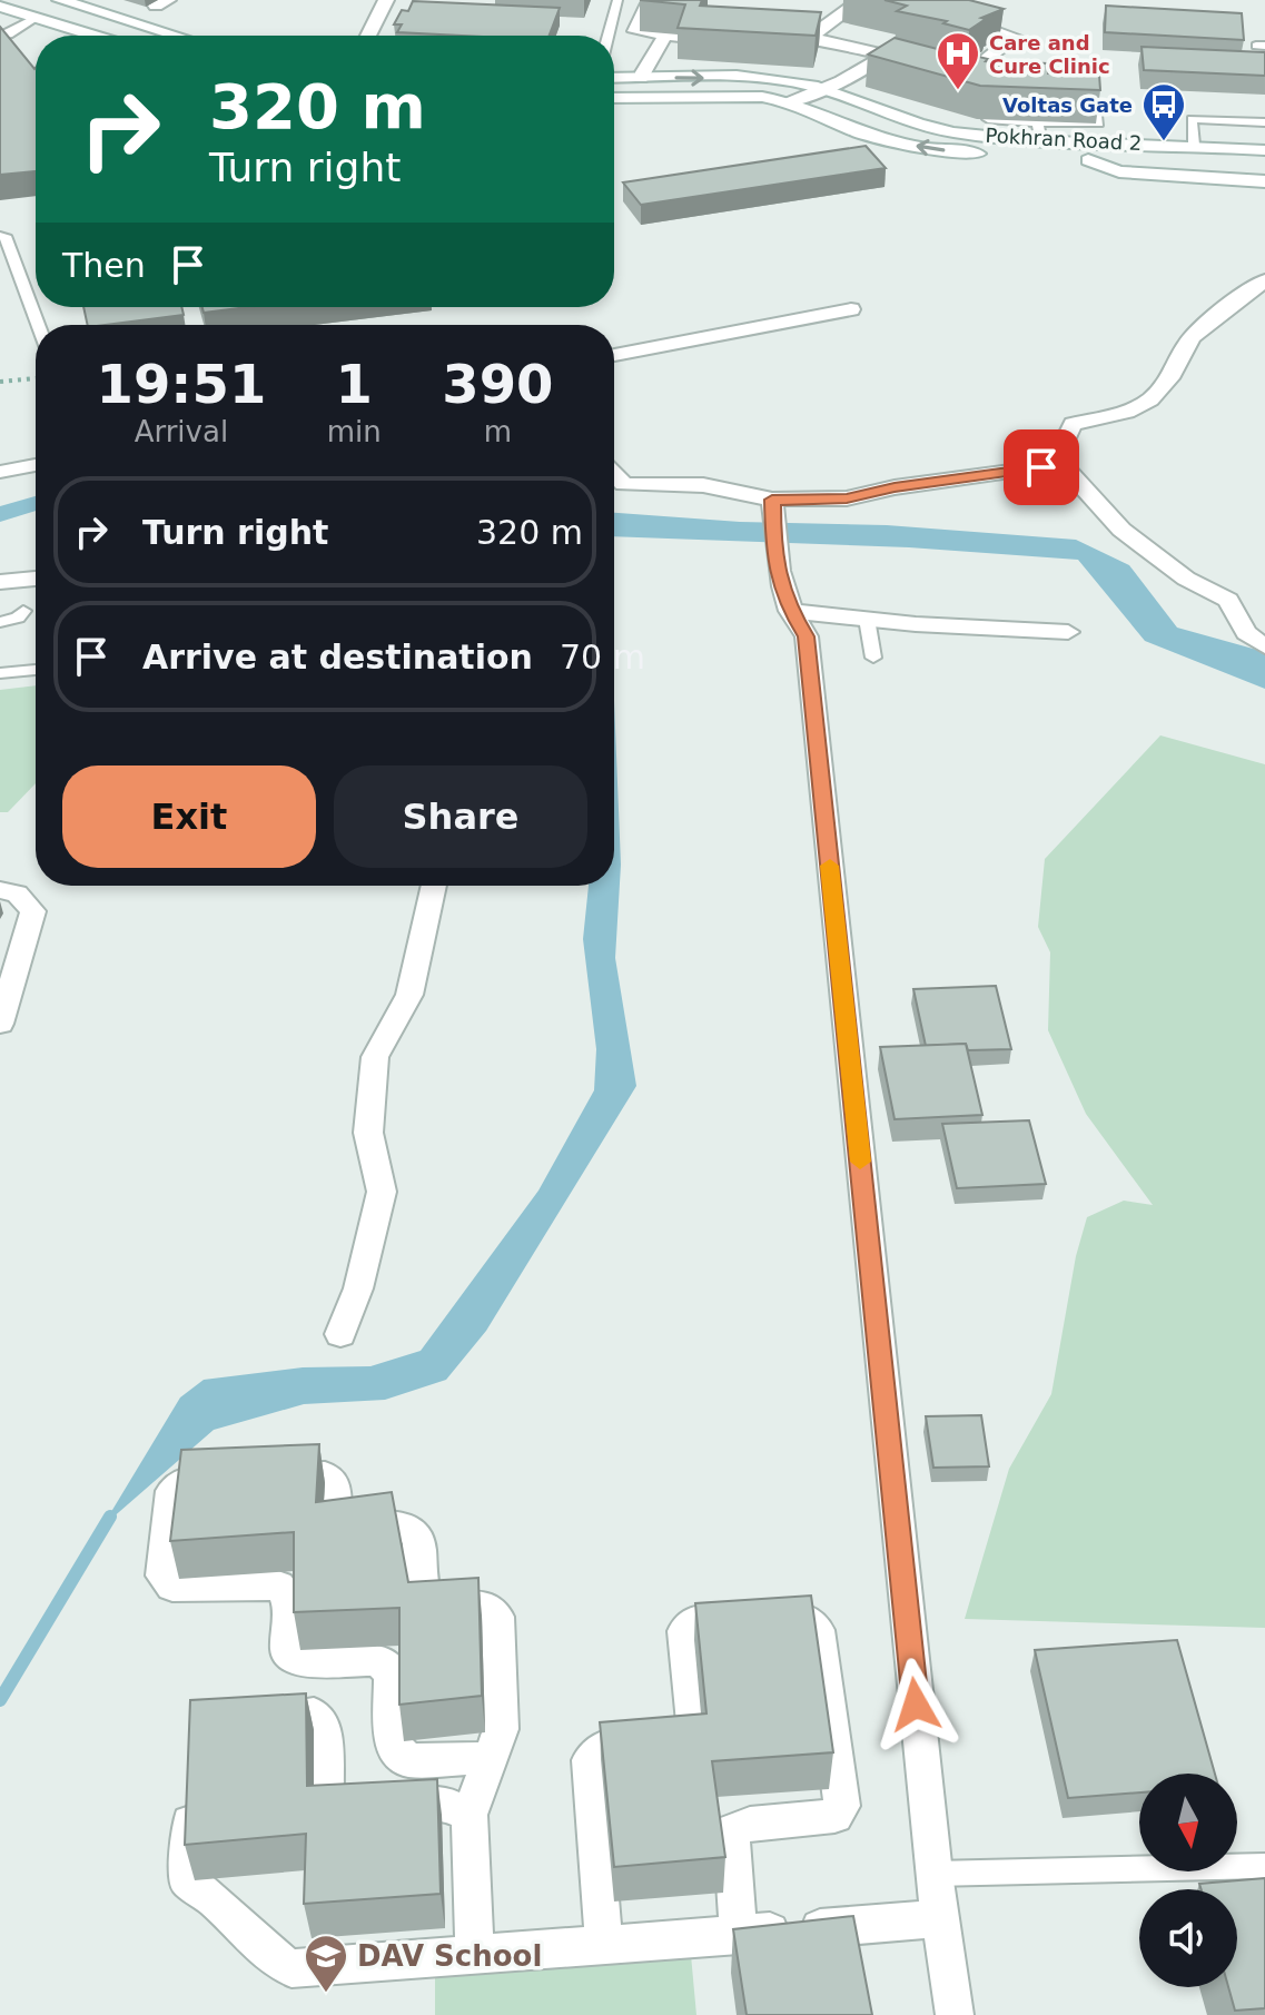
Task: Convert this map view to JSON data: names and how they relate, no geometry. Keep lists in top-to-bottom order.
{
  "streets": {
    "street": ["Pokhran Road 2"]
  },
  "places": {
    "hospital": ["Care and Cure Clinic"],
    "bus stop": ["Voltas Gate"],
    "school or university": ["DAV School"]
  },
  "north": "bottom",
  "page": {
    "turn": ["320 m", "Turn right"],
    "then": "Then",
    "eta": [
      "19:51",
      "Arrival",
      "1",
      "min",
      "390",
      "m"
    ],
    "list": [
      {
        "name": "Turn right",
        "value": "320 m"
      },
      {
        "name": "Arrive at destination",
        "value": "70 m"
      }
    ],
    "buttons": ["Exit", "Share"]
  }
}
